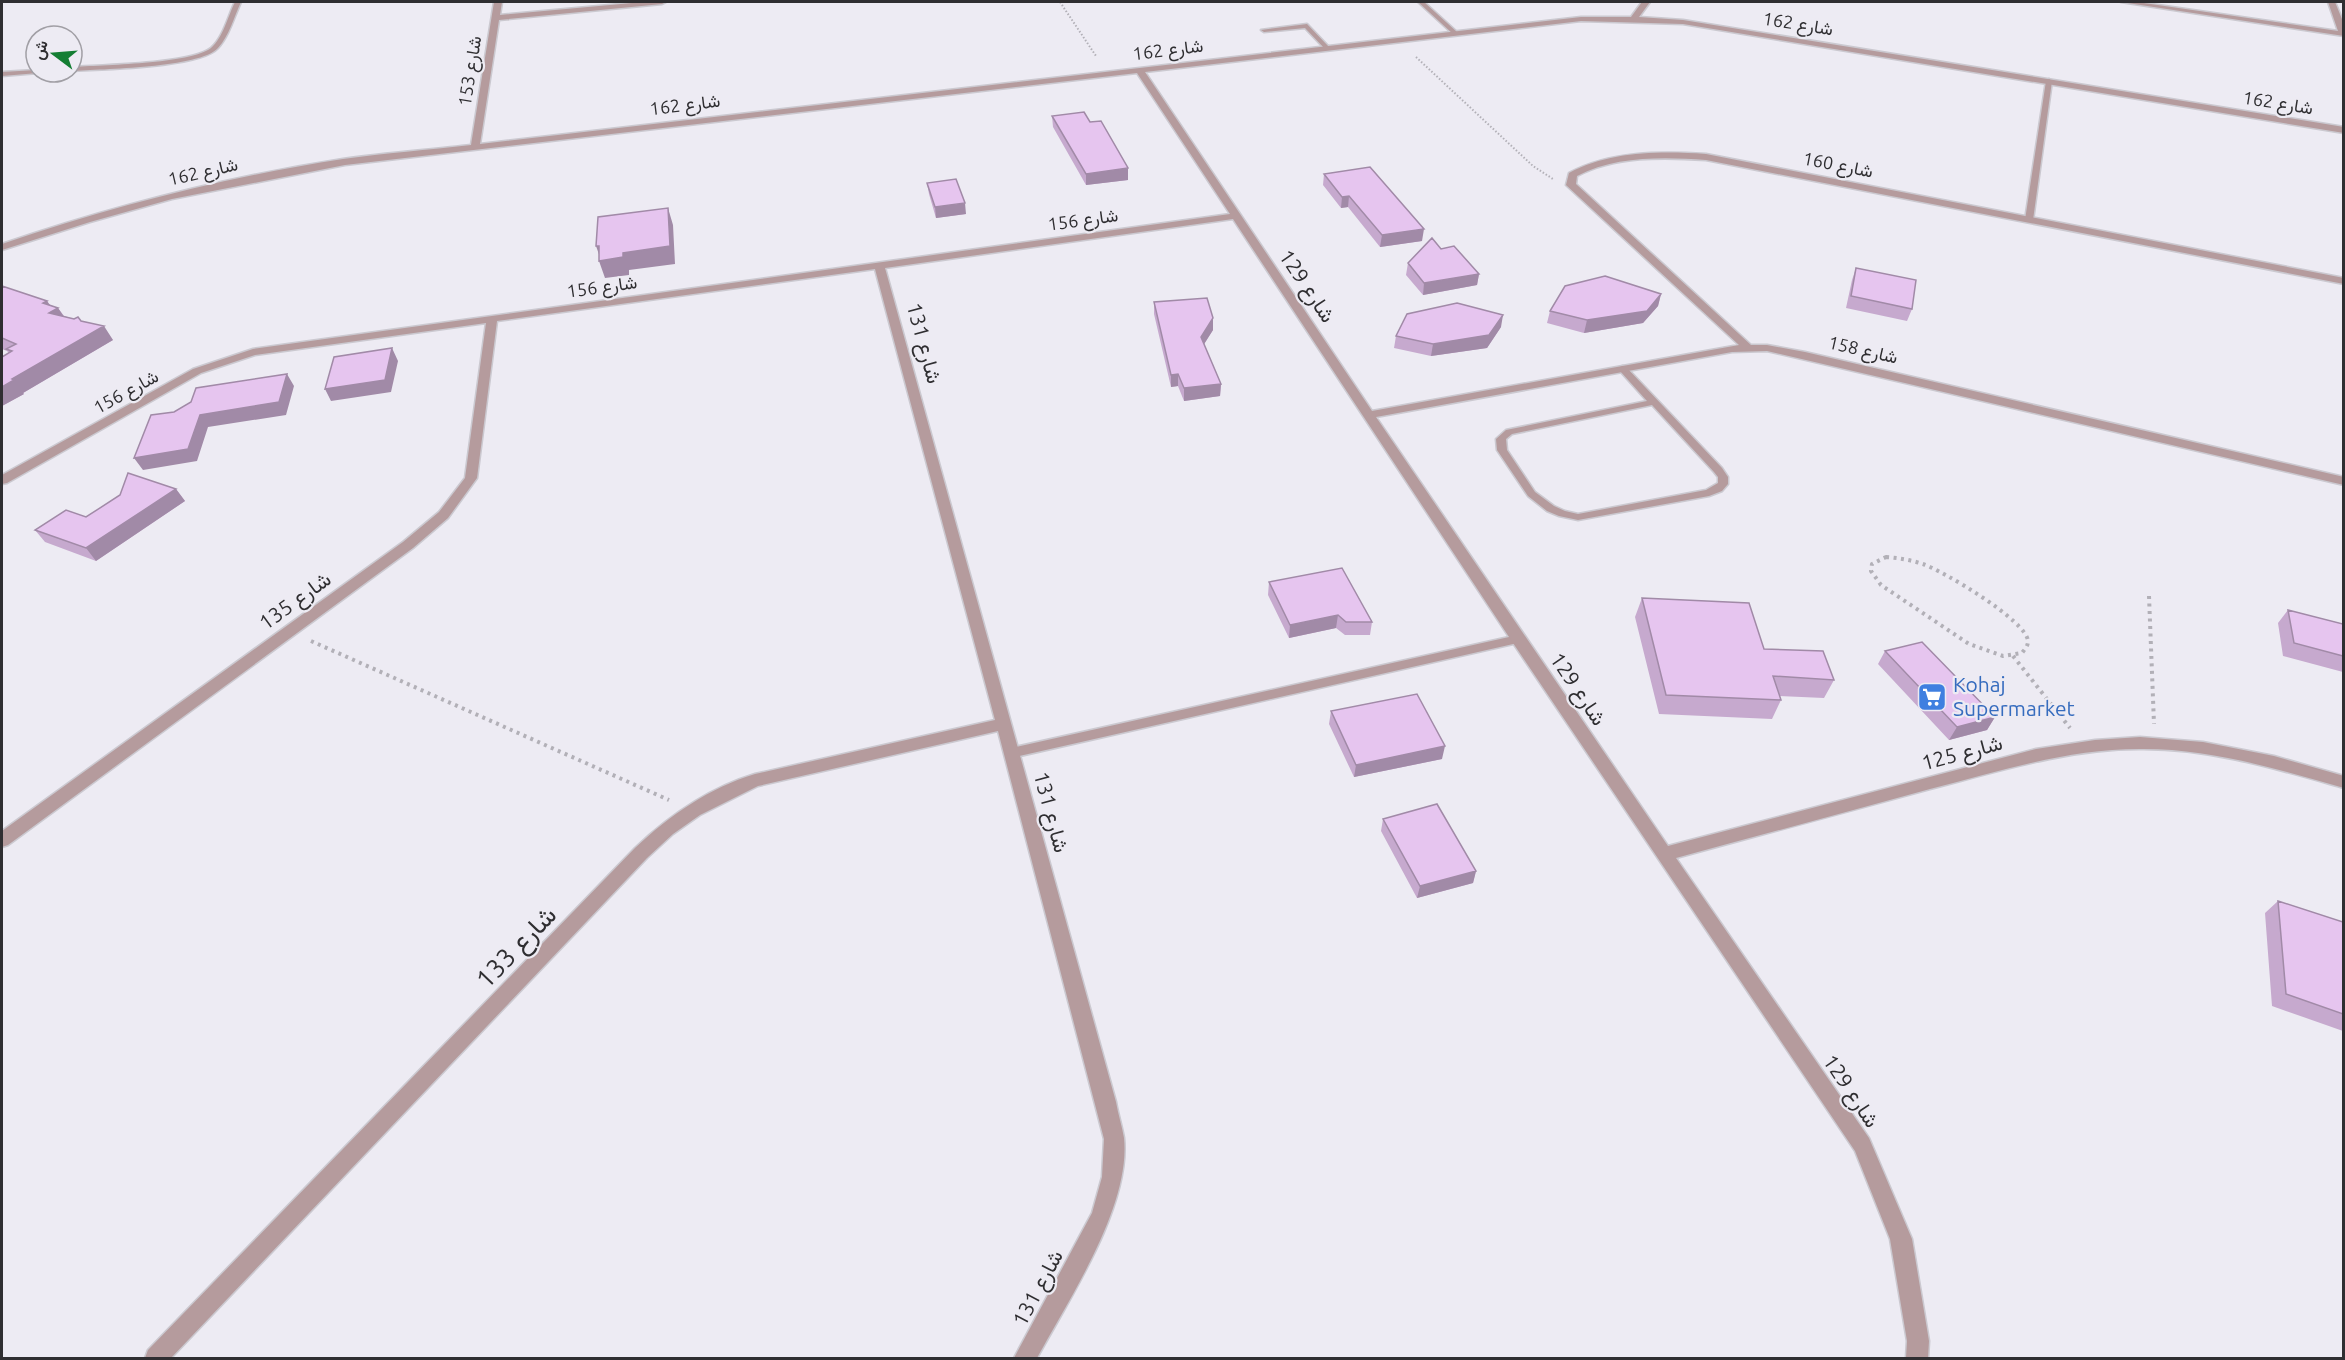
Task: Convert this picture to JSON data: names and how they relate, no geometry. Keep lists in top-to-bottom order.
{
  "streets": {
    "street": [
      "شارع 162",
      "شارع 153",
      "شارع 160",
      "شارع 156",
      "شارع 129",
      "شارع 131",
      "شارع 158",
      "شارع 135",
      "شارع 125",
      "شارع 133"
    ]
  },
  "crossings": [
    ["شارع 162", "شارع 153"],
    ["شارع 162", "شارع 129"],
    ["شارع 156", "شارع 129"],
    ["شارع 156", "شارع 131"],
    ["شارع 156", "شارع 135"],
    ["شارع 129", "شارع 158"],
    ["شارع 129", "شارع 125"],
    ["شارع 131", "شارع 133"]
  ],
  "places": {
    "supermarket": ["Kohaj Supermarket"]
  },
  "north": "left"
}
